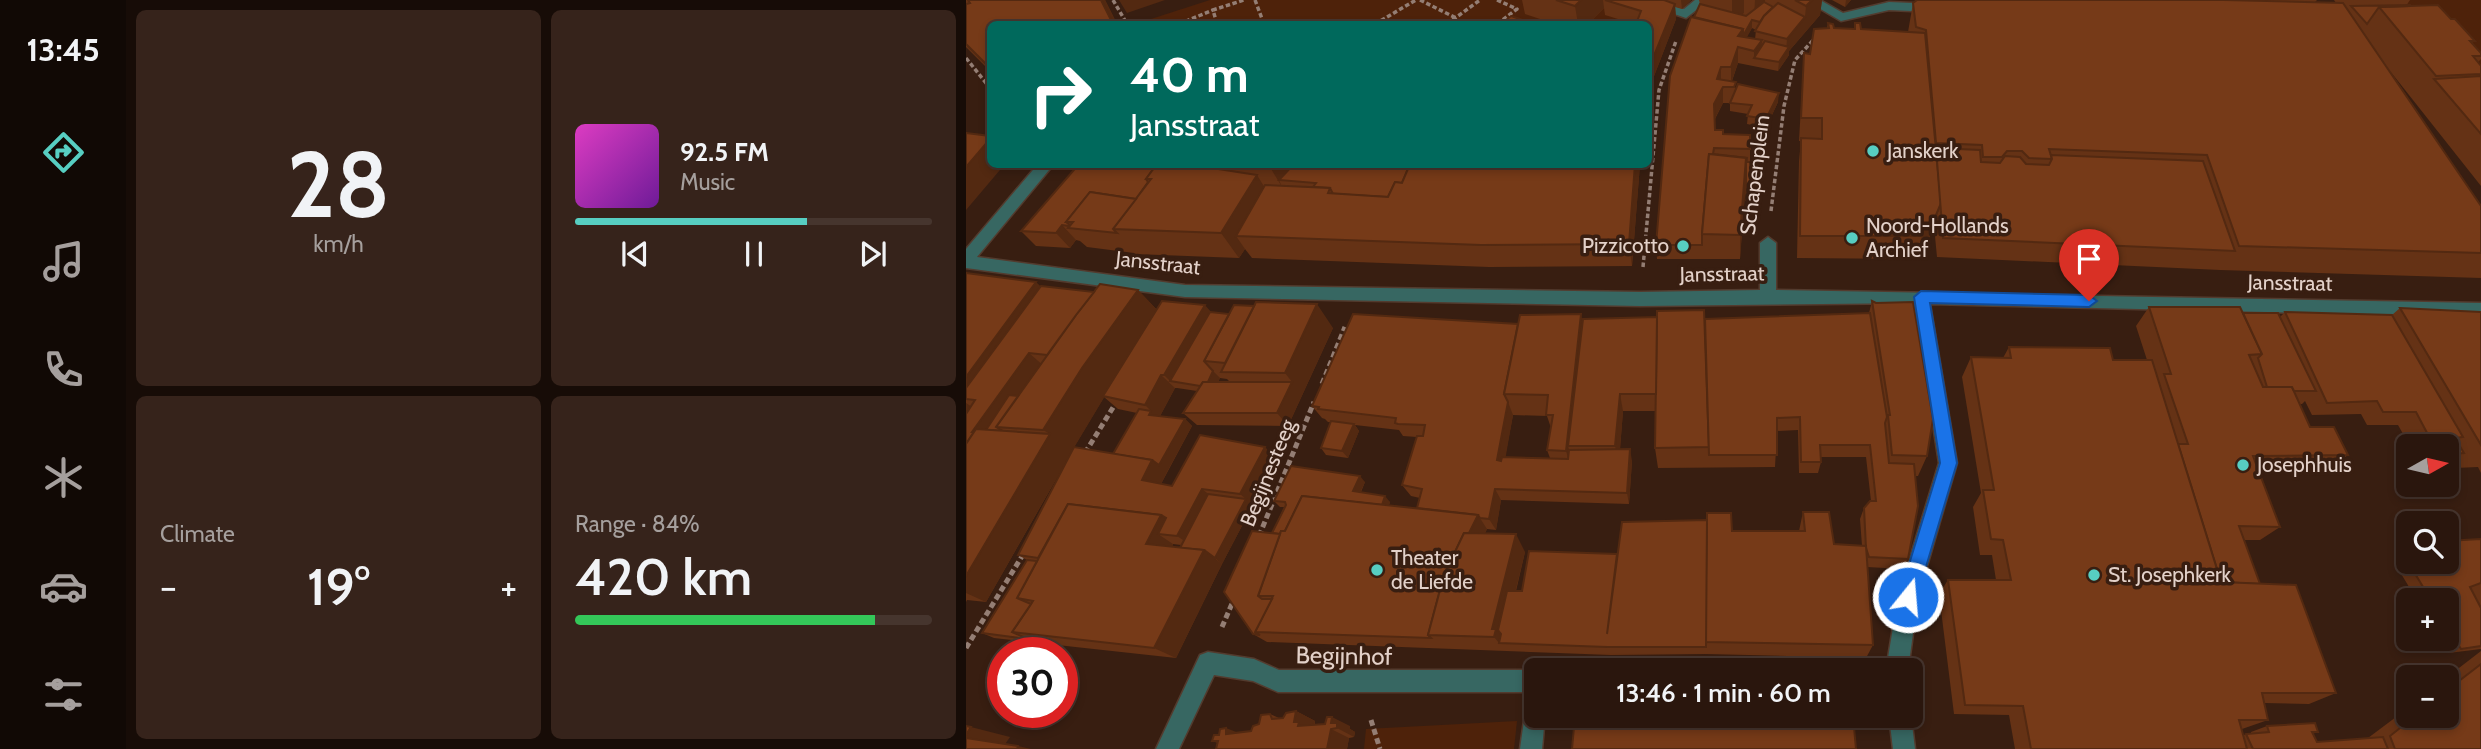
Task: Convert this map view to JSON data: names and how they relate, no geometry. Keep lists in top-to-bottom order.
{
  "streets": {
    "street": ["Schapenplein", "Jansstraat", "Begijnhof"],
    "path": ["Begijnesteeg"]
  },
  "crossings": [
    ["Schapenplein", "Jansstraat"],
    ["Jansstraat", "Begijnesteeg"]
  ],
  "places": [
    "Janskerk",
    "Noord-Hollands Archief",
    "Pizzicotto",
    "Josephhuis",
    "Theater de Liefde",
    "St. Josephkerk"
  ],
  "north": "right",
  "page": {
    "tabs": "13:45",
    "tile": [
      ["28", "km/h"],
      "Climate",
      ["Range · 84%", "420 km"]
    ],
    "turn": ["40 m", "Jansstraat"],
    "song": ["92.5 FM", "Music"],
    "map_buttons": ["+", "−"],
    "heat": ["−", "19°", "+"],
    "limit": "30",
    "trip": "13:46 · 1 min · 60 m"
  }
}
